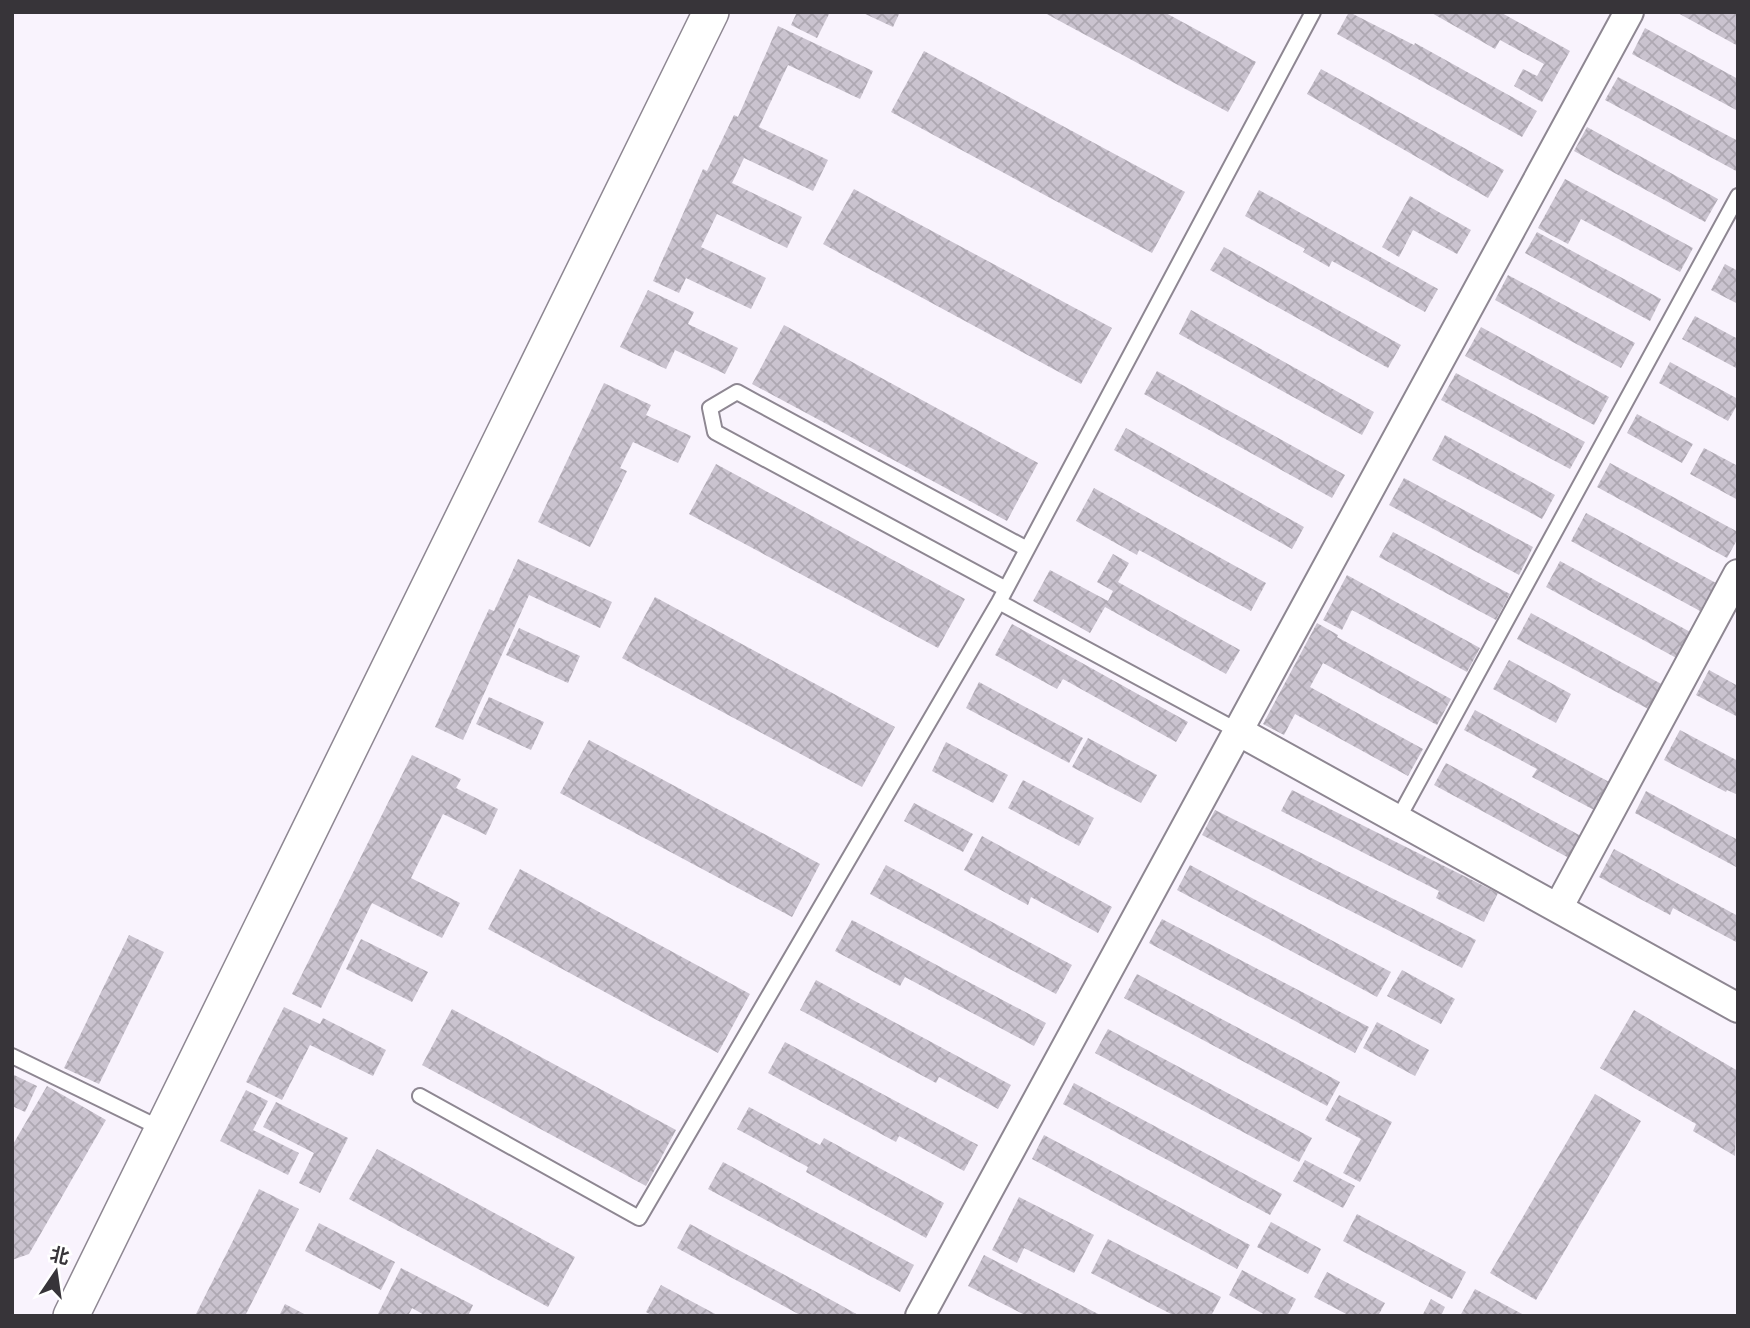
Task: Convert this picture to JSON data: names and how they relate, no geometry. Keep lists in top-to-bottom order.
{
  "north": "top"
}
